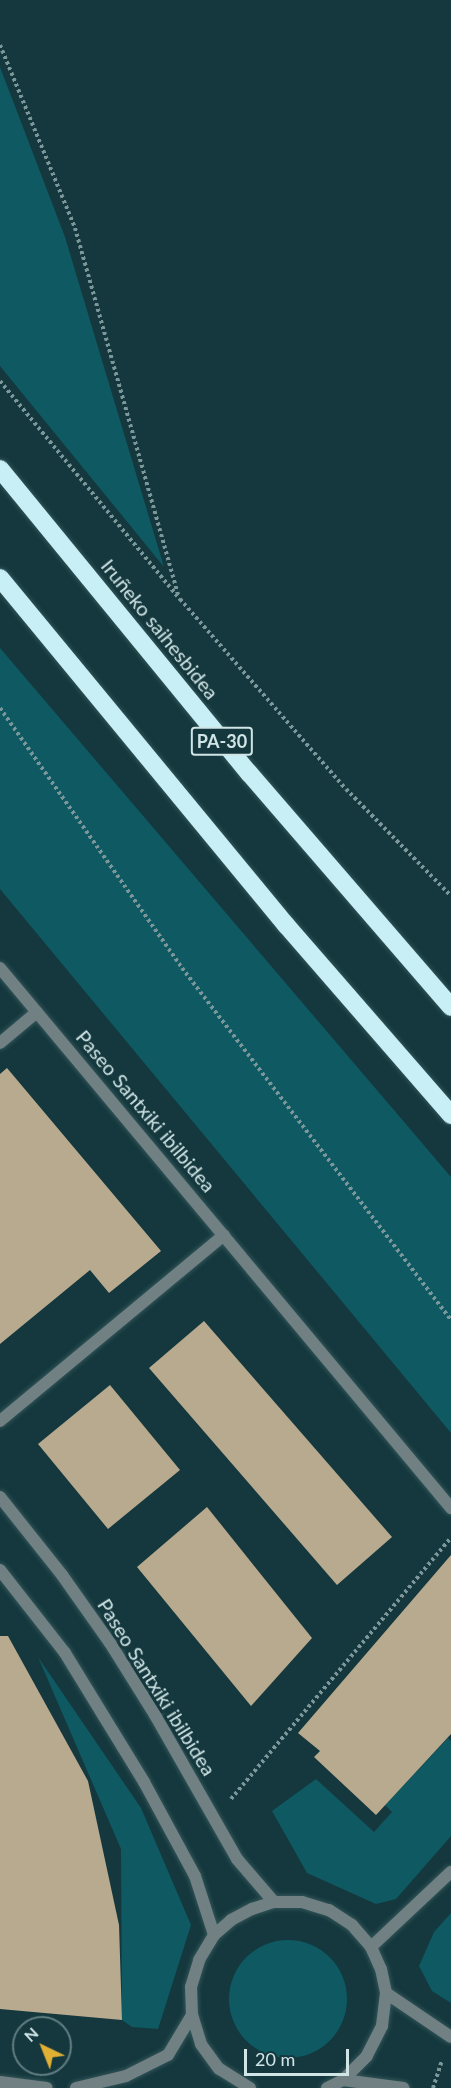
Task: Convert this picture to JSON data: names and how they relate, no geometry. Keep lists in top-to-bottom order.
{
  "streets": {
    "highway": ["Iruñeko saihesbidea", "PA-30"],
    "street": ["Paseo Santxiki ibilbidea"]
  },
  "scale_bar": "20 m",
  "north": "top left"
}
